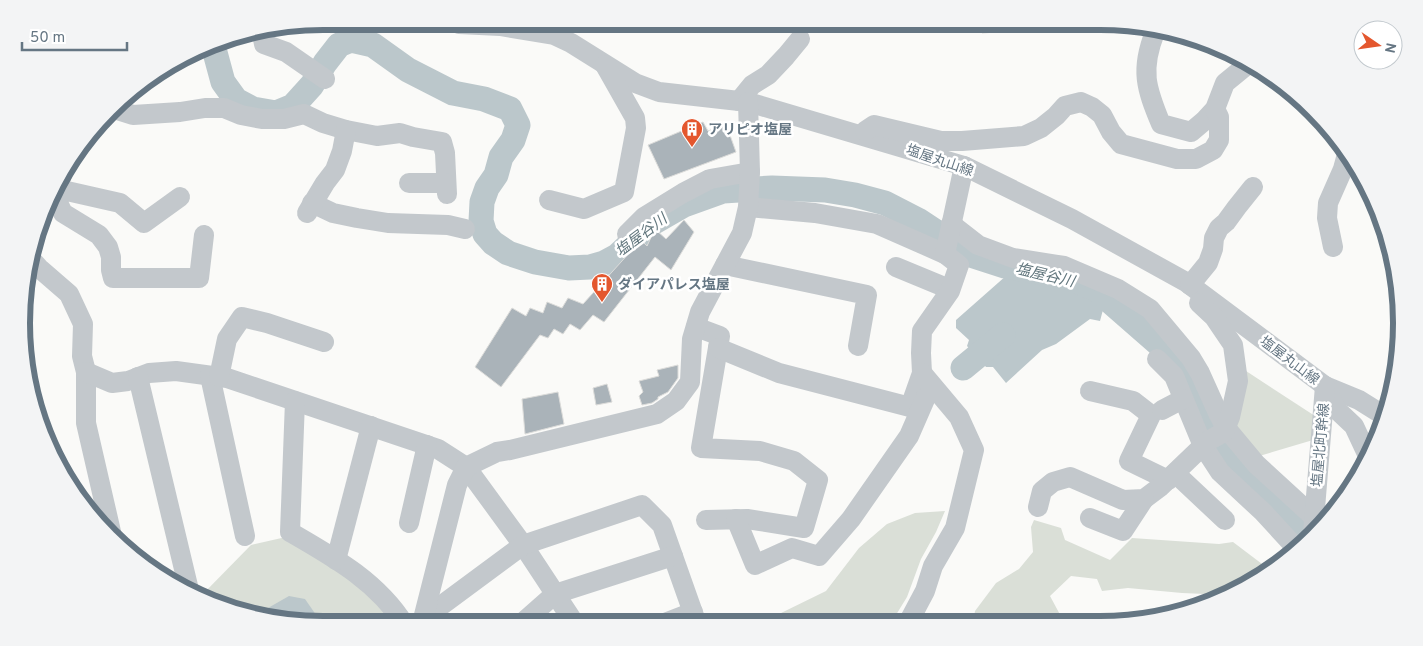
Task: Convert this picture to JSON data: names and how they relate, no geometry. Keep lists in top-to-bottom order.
{
  "streets": {
    "street": ["塩屋丸山線", "塩屋北町幹線"]
  },
  "crossings": [
    ["塩屋丸山線", "塩屋北町幹線"]
  ],
  "water": ["塩屋谷川"],
  "places": {
    "building": ["アリピオ塩屋", "ダイアパレス塩屋"]
  },
  "scale_bar": "50 m",
  "north": "right"
}
